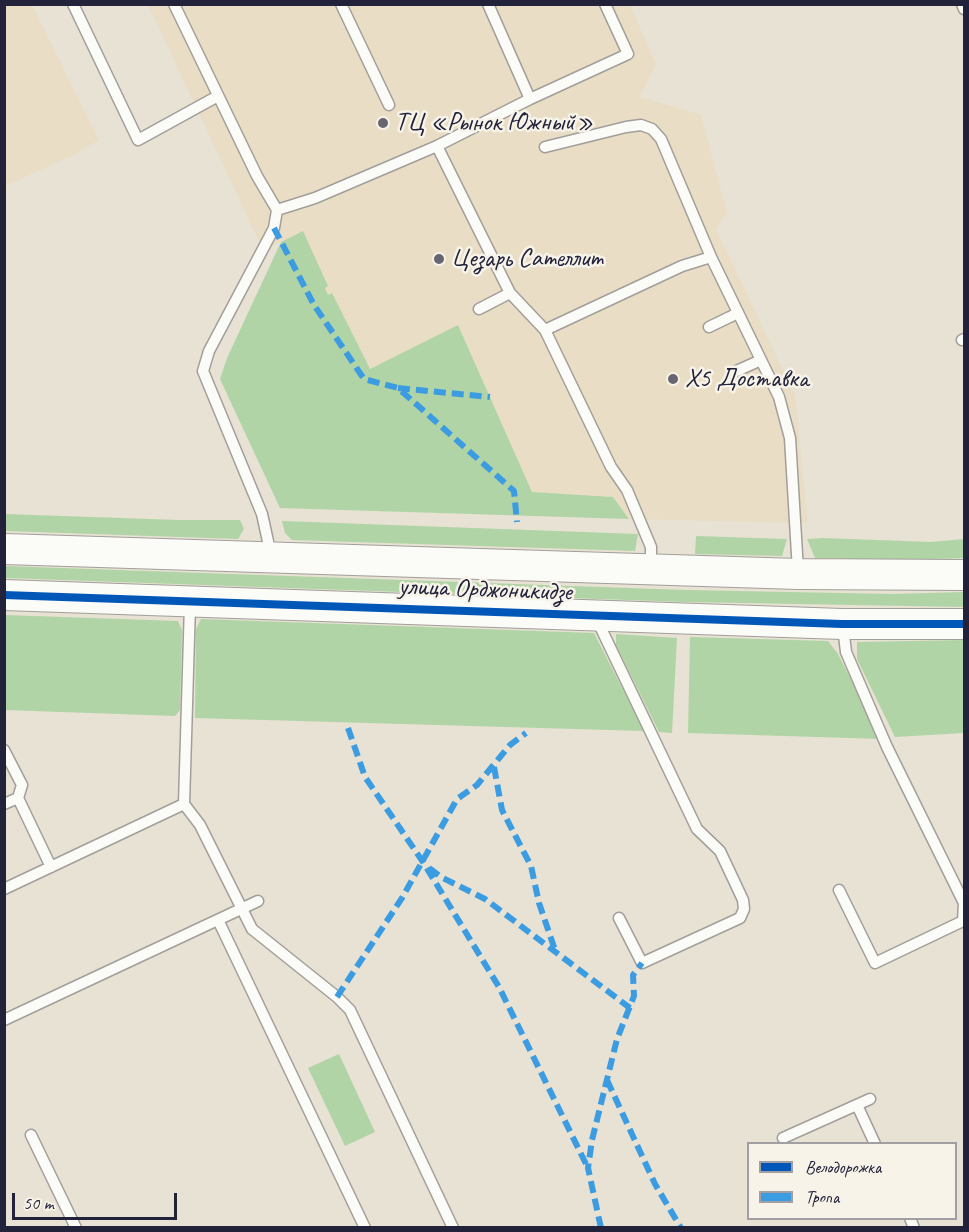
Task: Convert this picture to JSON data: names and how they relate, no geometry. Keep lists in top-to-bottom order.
{
  "streets": {
    "street": ["улица Орджоникидзе"]
  },
  "places": ["ТЦ «Рынок Южный»", "Цезарь Сателлит", "X5 Доставка"],
  "legend": ["Велодорожка", "Тропа"],
  "scale_bar": "50 m"
}
